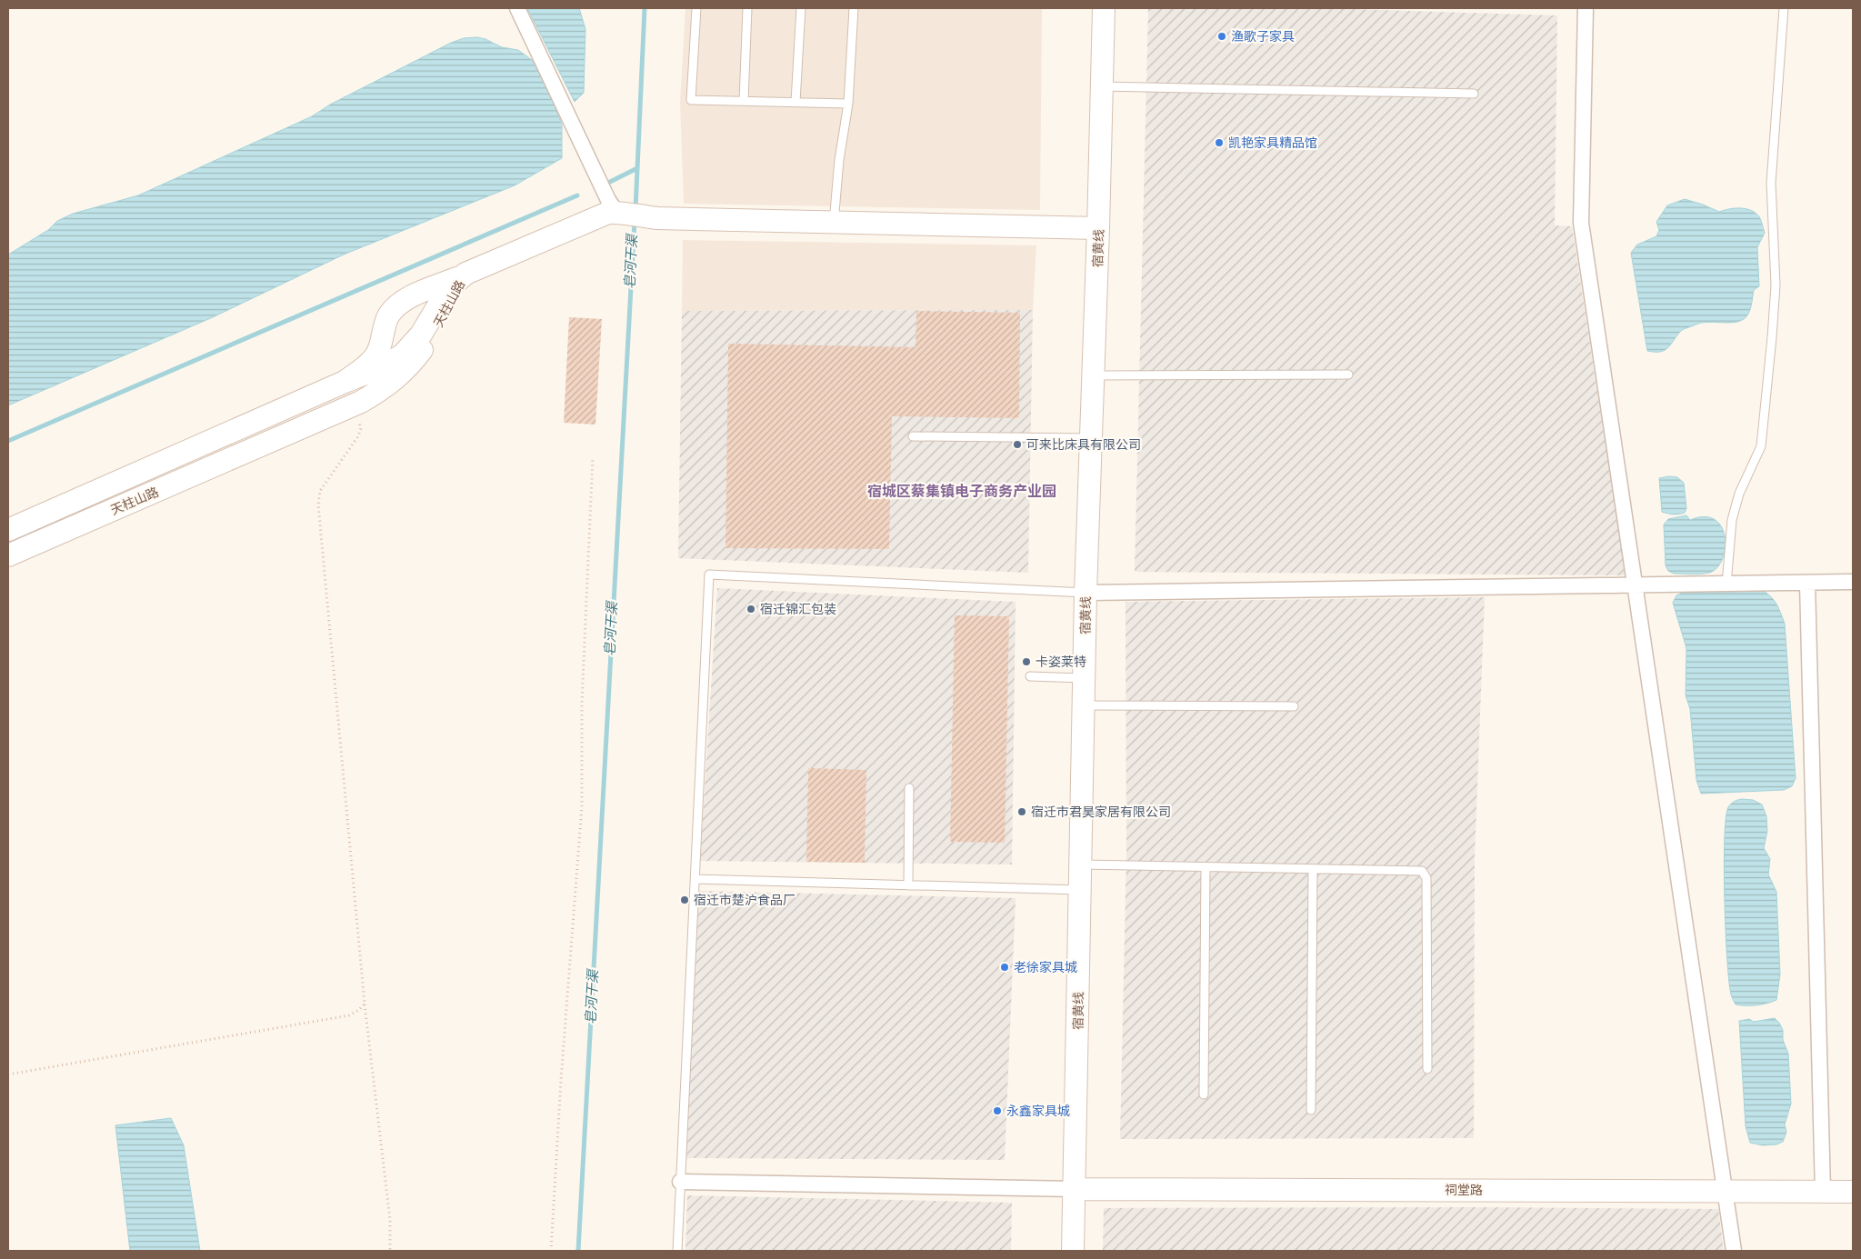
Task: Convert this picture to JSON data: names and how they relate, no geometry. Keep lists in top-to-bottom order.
{
  "streets": {
    "street": ["宿黄线", "天柱山路", "祠堂路"]
  },
  "crossings": [
    ["宿黄线", "祠堂路"]
  ],
  "districts": ["宿城区蔡集镇电子商务产业园"],
  "water": ["皂河干渠"],
  "places": [
    "渔歌子家具",
    "凯艳家具精品馆",
    "可来比床具有限公司",
    "宿迁锦汇包装",
    "卡姿莱特",
    "宿迁市君昊家居有限公司",
    "宿迁市楚沪食品厂",
    "老徐家具城",
    "永鑫家具城"
  ]
}
